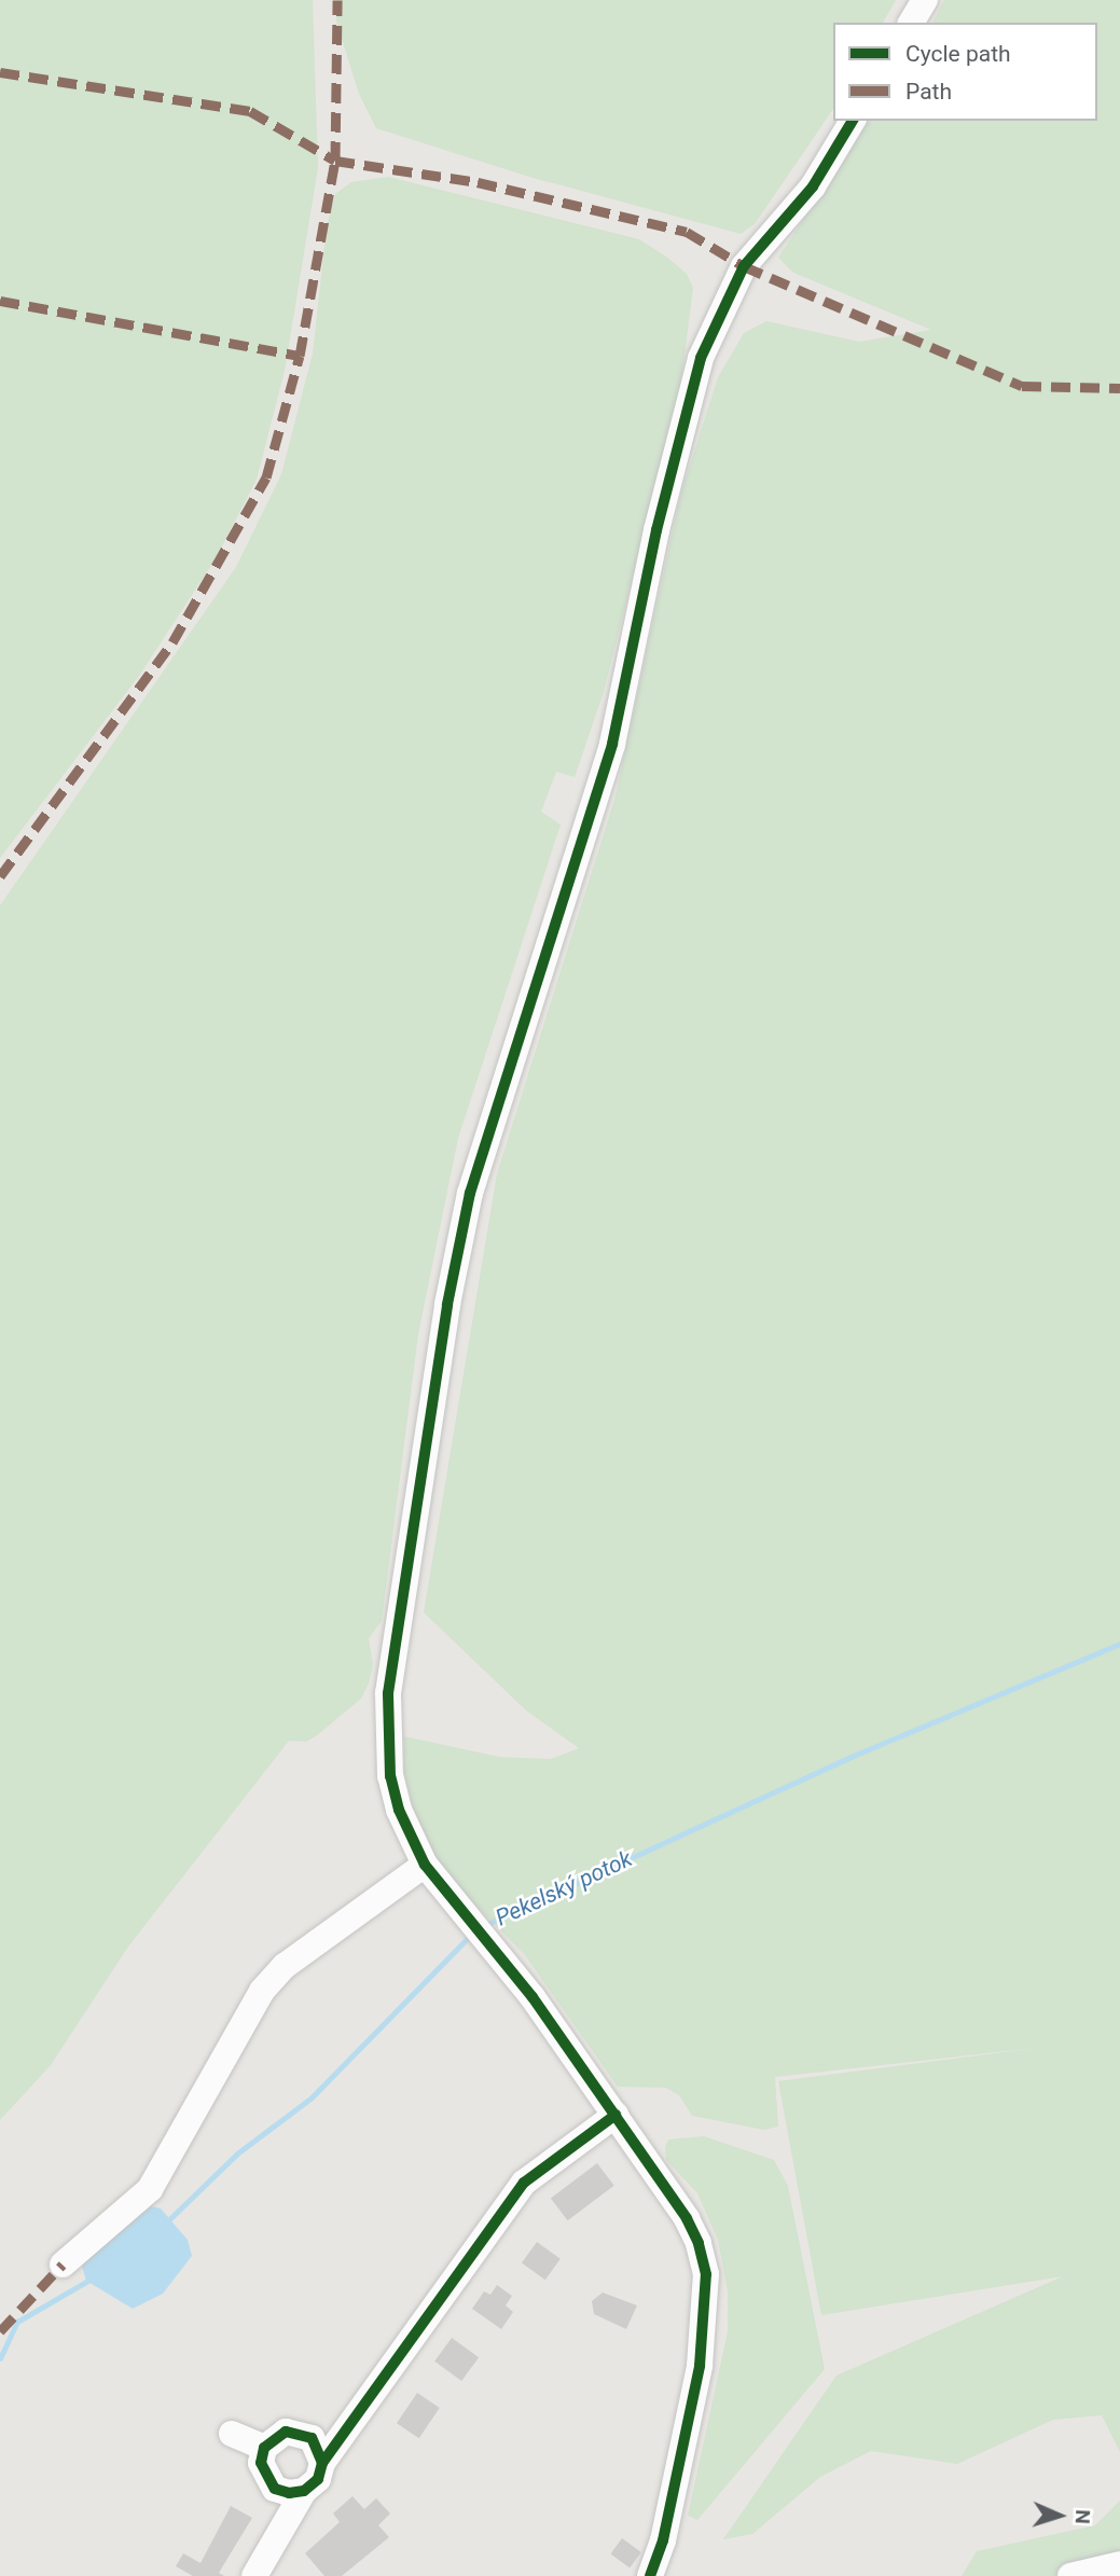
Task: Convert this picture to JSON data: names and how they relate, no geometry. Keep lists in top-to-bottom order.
{
  "water": ["Pekelský potok"],
  "legend": ["Cycle path", "Path"],
  "north": "right"
}
